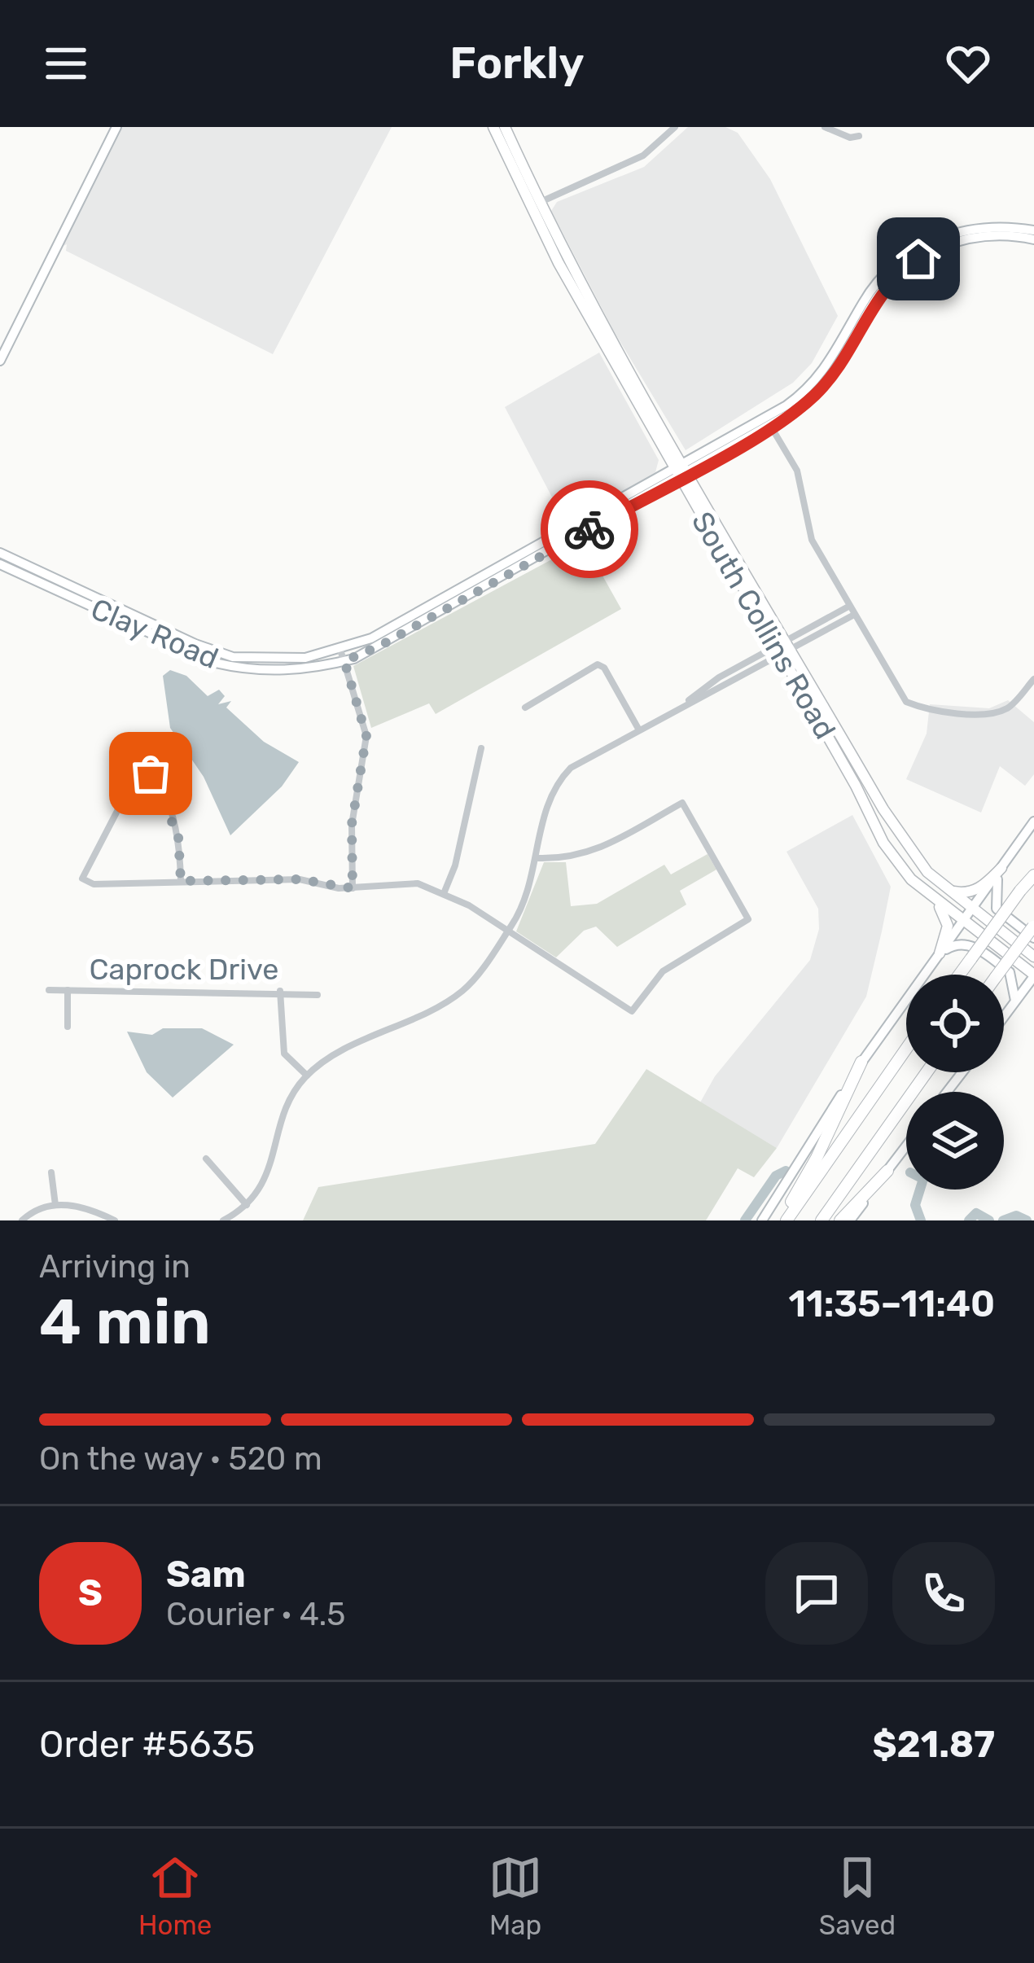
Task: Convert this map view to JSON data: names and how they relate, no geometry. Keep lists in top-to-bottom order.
{
  "streets": {
    "main road": ["South Collins Road", "Clay Road"],
    "street": ["Caprock Drive"]
  },
  "crossings": [
    ["South Collins Road", "Clay Road"]
  ],
  "page": {
    "header": "Forkly",
    "heading": ["4 min", "Arriving in", "11:35–11:40"],
    "panel": [
      "Sam",
      "Courier · 4.5",
      "Order #5635",
      "$21.87"
    ],
    "bar": "On the way · 520 m",
    "round": "S",
    "tabs": ["Home", "Map", "Saved"]
  }
}
